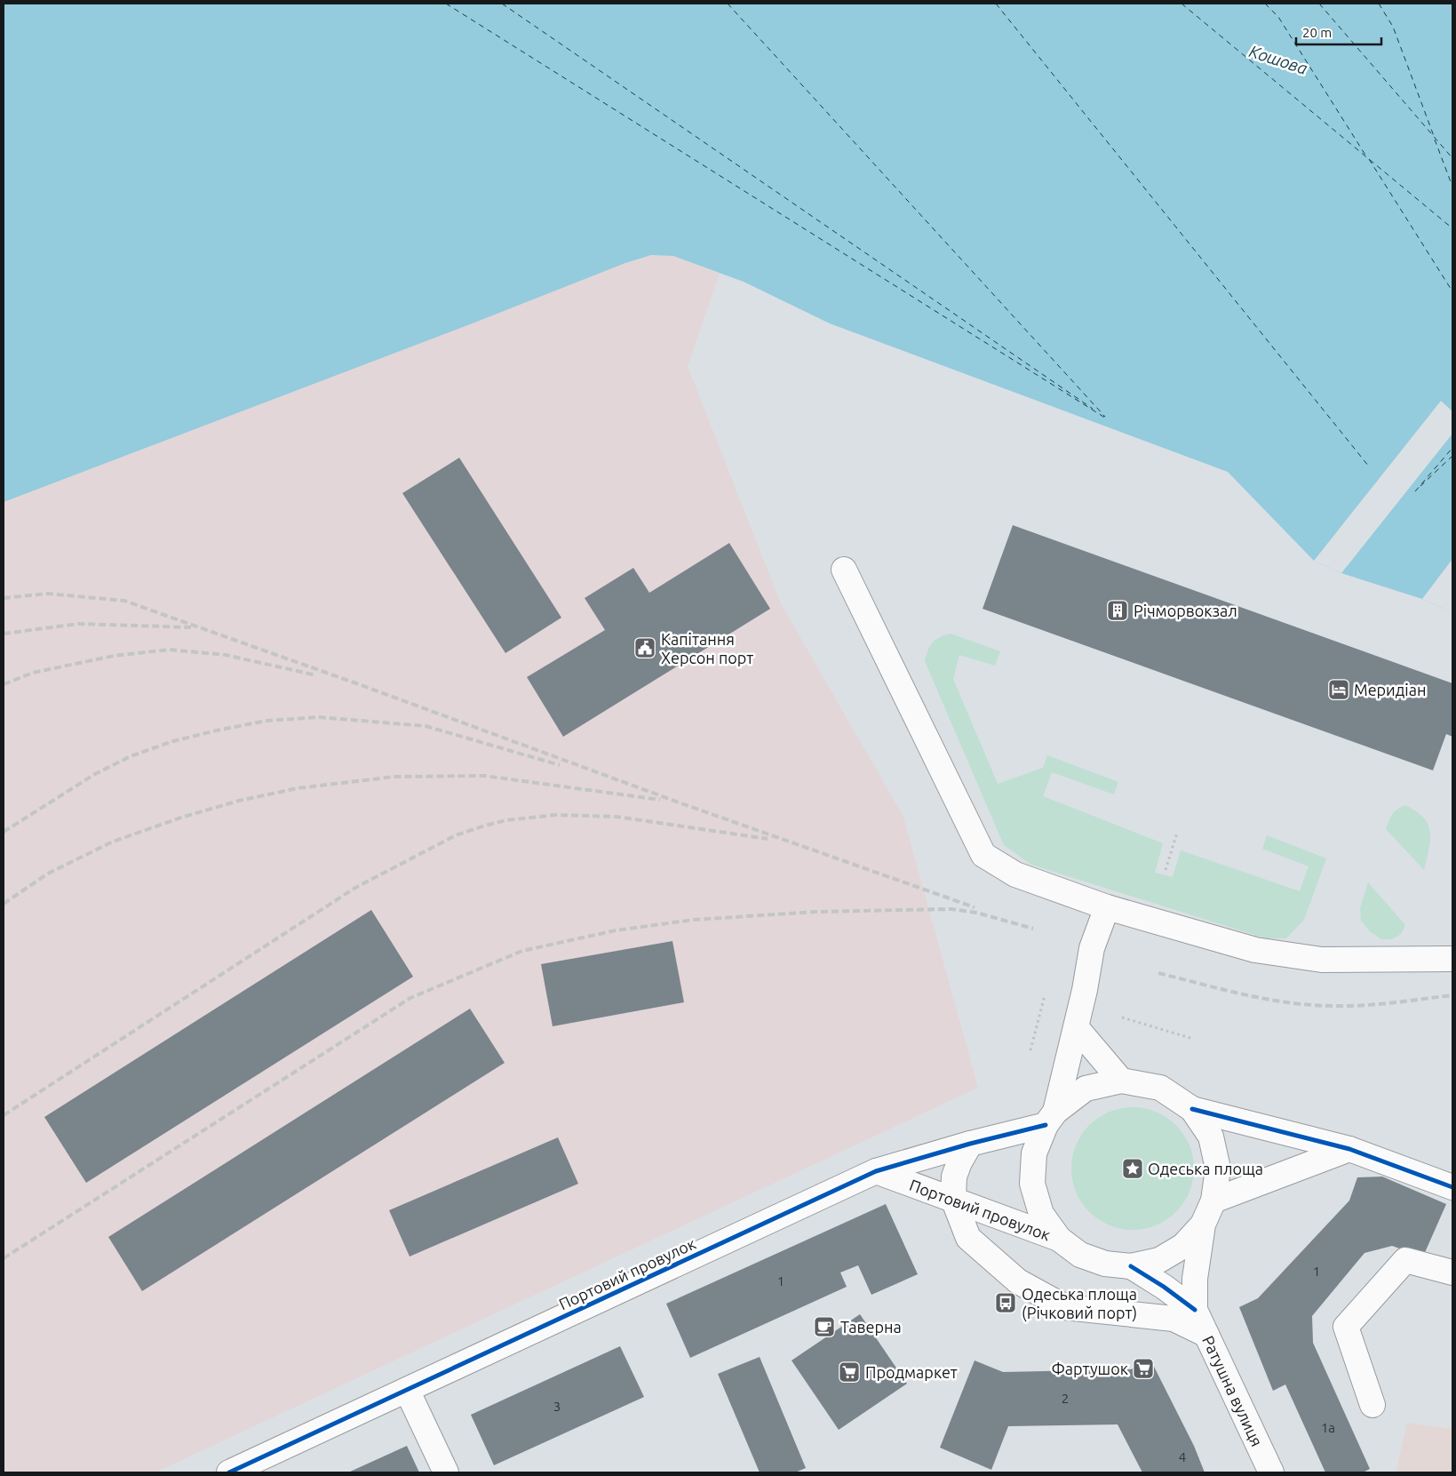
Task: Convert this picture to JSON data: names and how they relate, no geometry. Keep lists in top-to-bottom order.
{
  "streets": {
    "street": ["Портовий провулок", "Ратушна вулиця"]
  },
  "water": ["Кошова"],
  "places": {
    "building": ["Річморвокзал"],
    "public building": ["Капітання Херсон порт"],
    "hotel": ["Меридіан"],
    "place": ["Одеська площа"],
    "bus stop": ["Одеська площа (Річковий порт)"],
    "cafe": ["Таверна"],
    "supermarket": ["Фартушок", "Продмаркет"]
  },
  "house_numbers": [
    "1",
    "1",
    "2",
    "3",
    "1а",
    "4"
  ],
  "scale_bar": "20 m"
}
